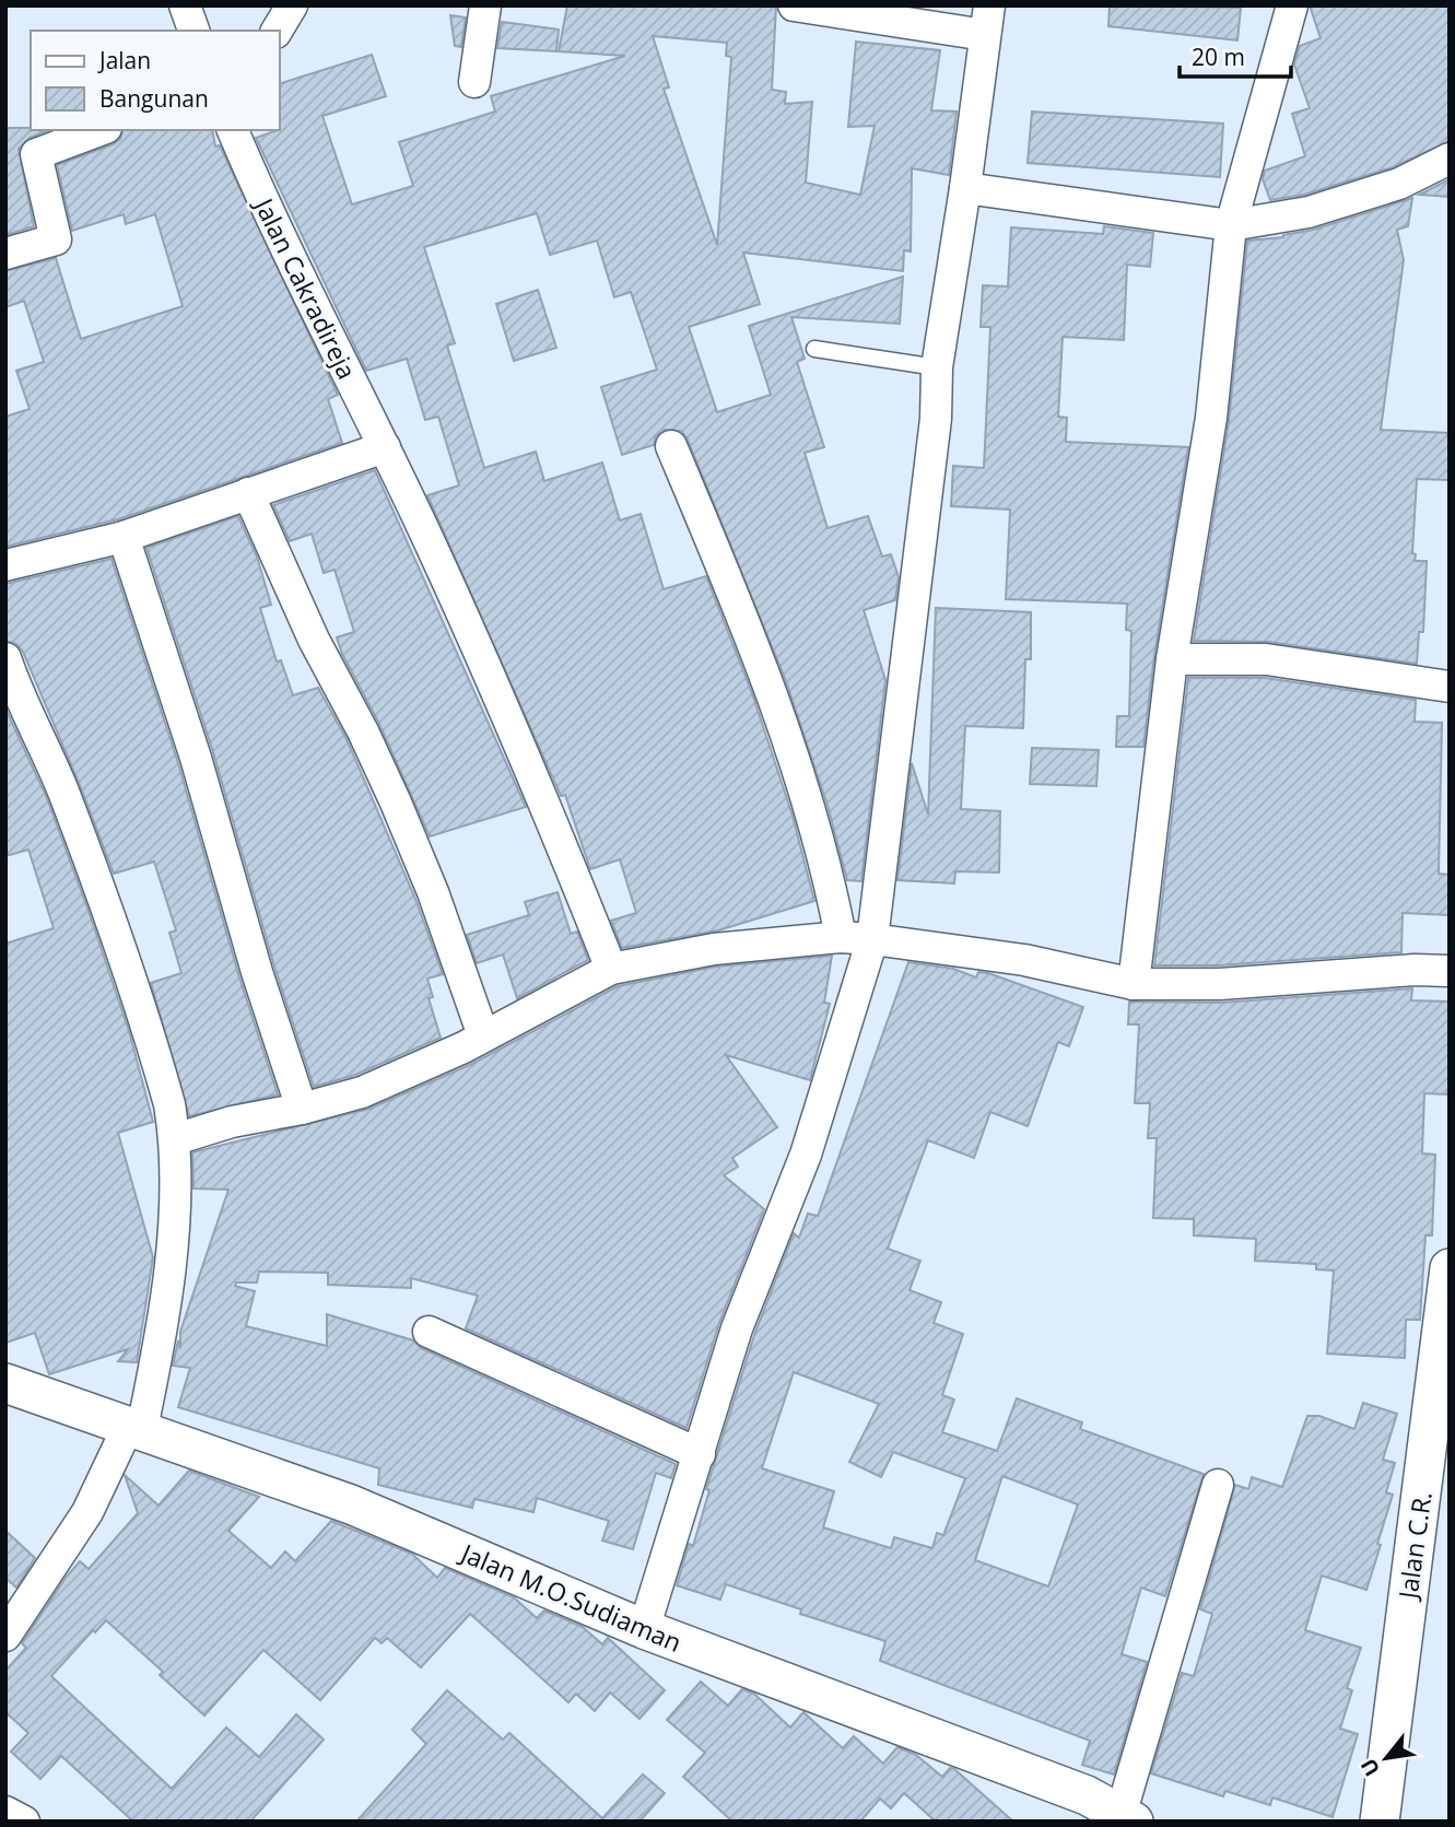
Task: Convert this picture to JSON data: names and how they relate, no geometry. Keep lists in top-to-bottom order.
{
  "streets": {
    "street": ["Jalan Cakradireja", "Jalan C.R.", "Jalan M.O.Sudiaman"]
  },
  "legend": ["Jalan", "Bangunan"],
  "scale_bar": "20 m",
  "north": "bottom left"
}
